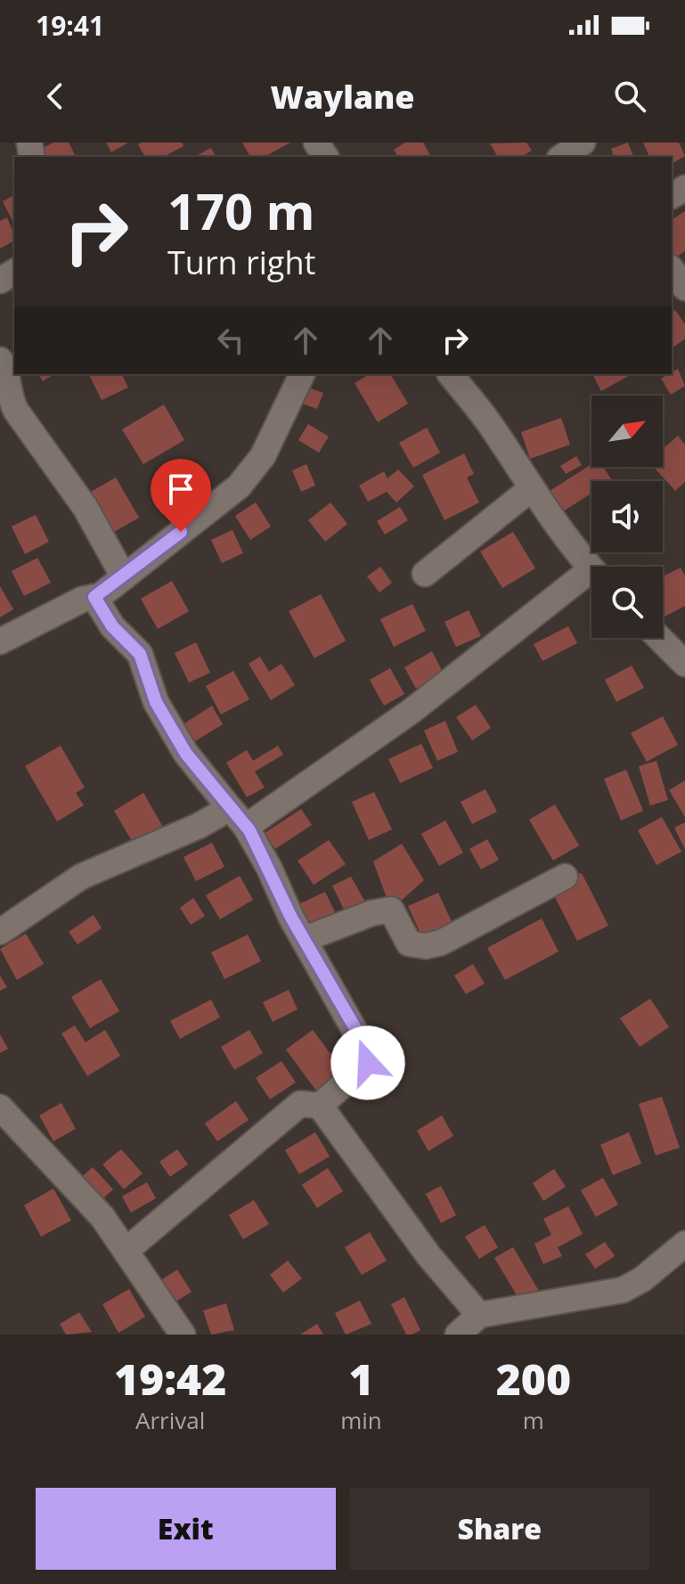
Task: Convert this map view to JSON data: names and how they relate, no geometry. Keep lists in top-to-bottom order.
{
  "north": "top right",
  "page": {
    "status": "19:41",
    "header": "Waylane",
    "turn": ["170 m", "Turn right"],
    "eta": [
      "19:42",
      "Arrival",
      "1",
      "min",
      "200",
      "m"
    ],
    "buttons": ["Exit", "Share"]
  }
}
